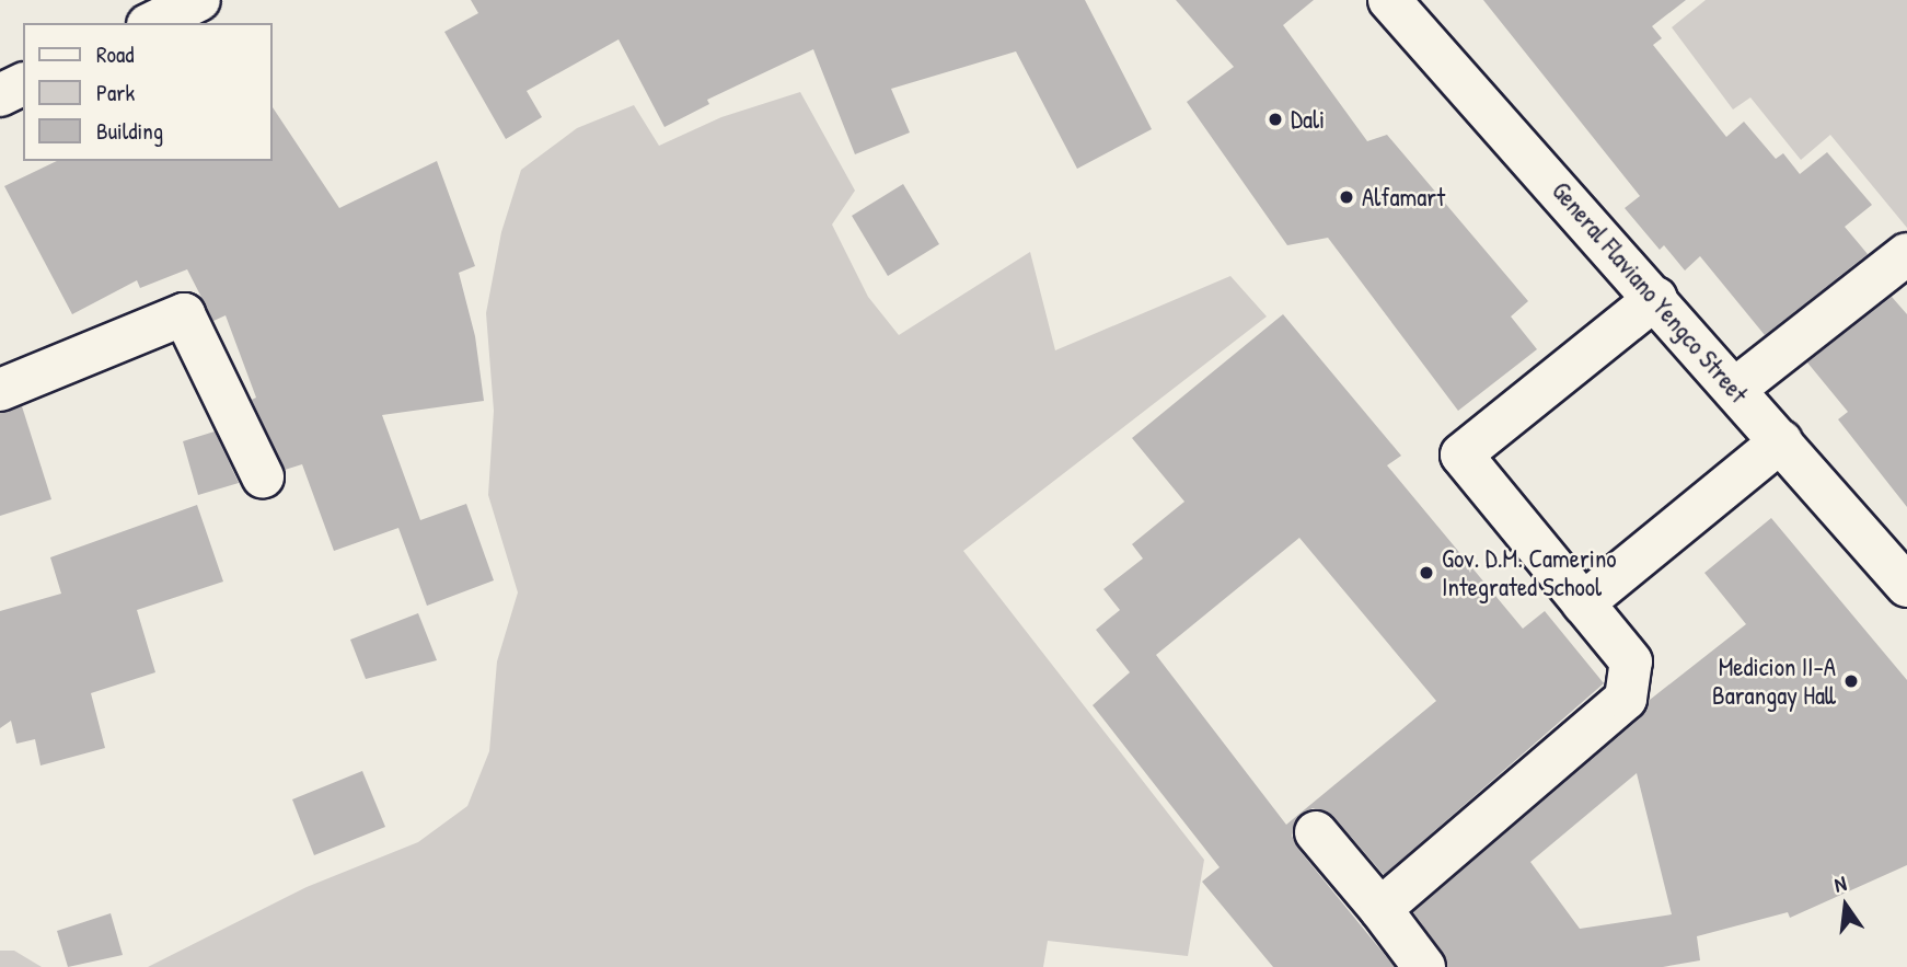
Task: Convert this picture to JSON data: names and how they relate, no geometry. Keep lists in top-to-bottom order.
{
  "streets": {
    "main road": ["General Flaviano Yengco Street"]
  },
  "places": [
    "Dali",
    "Alfamart",
    "Gov. D.M. Camerino Integrated School",
    "Medicion II-A Barangay Hall"
  ],
  "legend": ["Road", "Park", "Building"],
  "north": "top"
}
